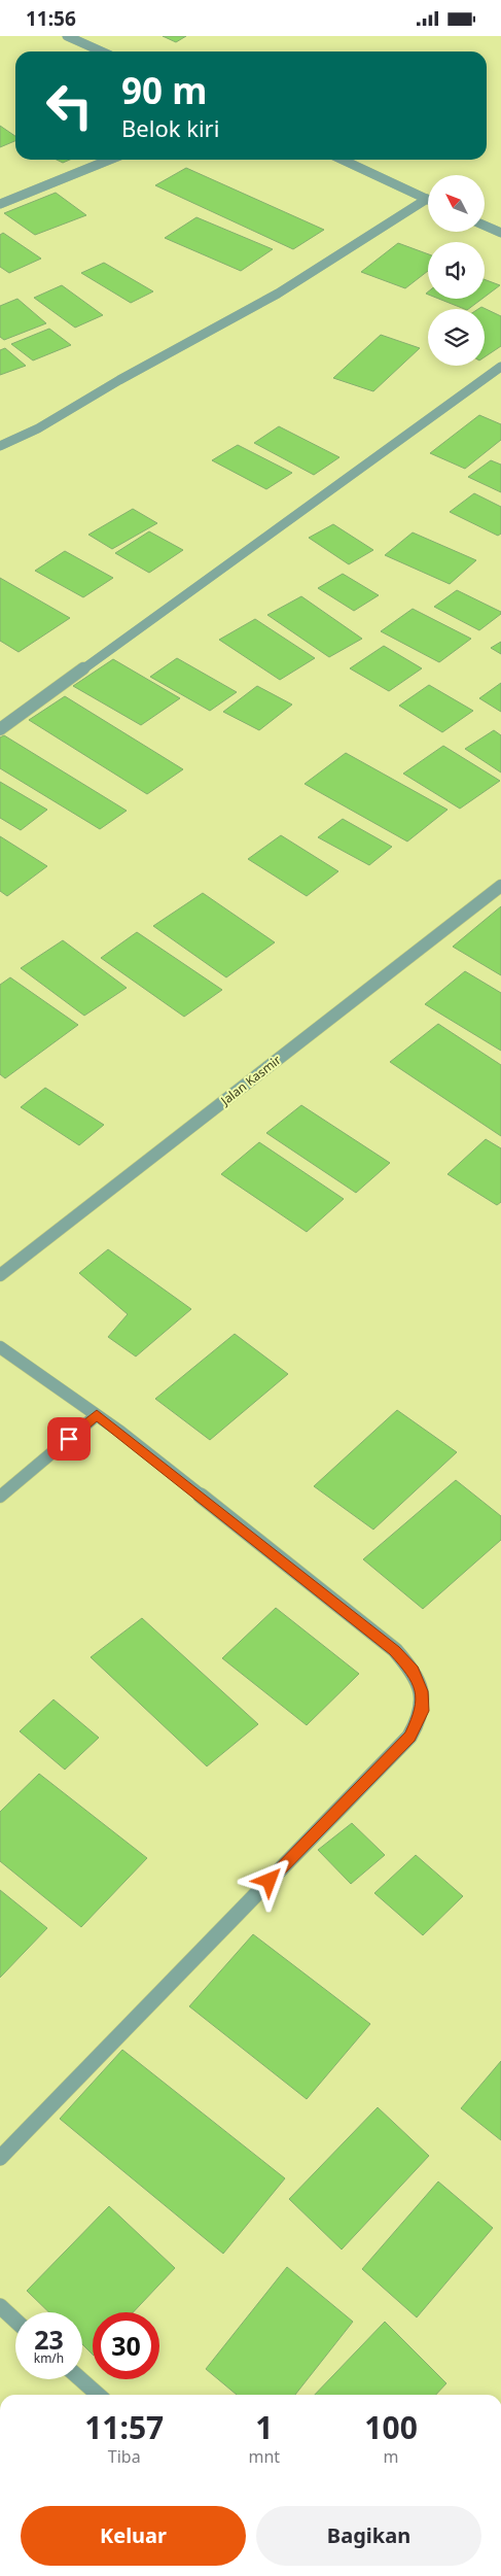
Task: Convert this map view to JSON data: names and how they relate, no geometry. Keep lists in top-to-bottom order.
{
  "streets": {
    "street": ["Jalan Kasmir"]
  },
  "north": "top left",
  "page": {
    "status": "11:56",
    "turn": ["90 m", "Belok kiri"],
    "speed": "23 km/h",
    "limit": "30",
    "eta": [
      "11:57",
      "Tiba",
      "1",
      "mnt",
      "100",
      "m"
    ],
    "buttons": ["Keluar", "Bagikan"]
  }
}
